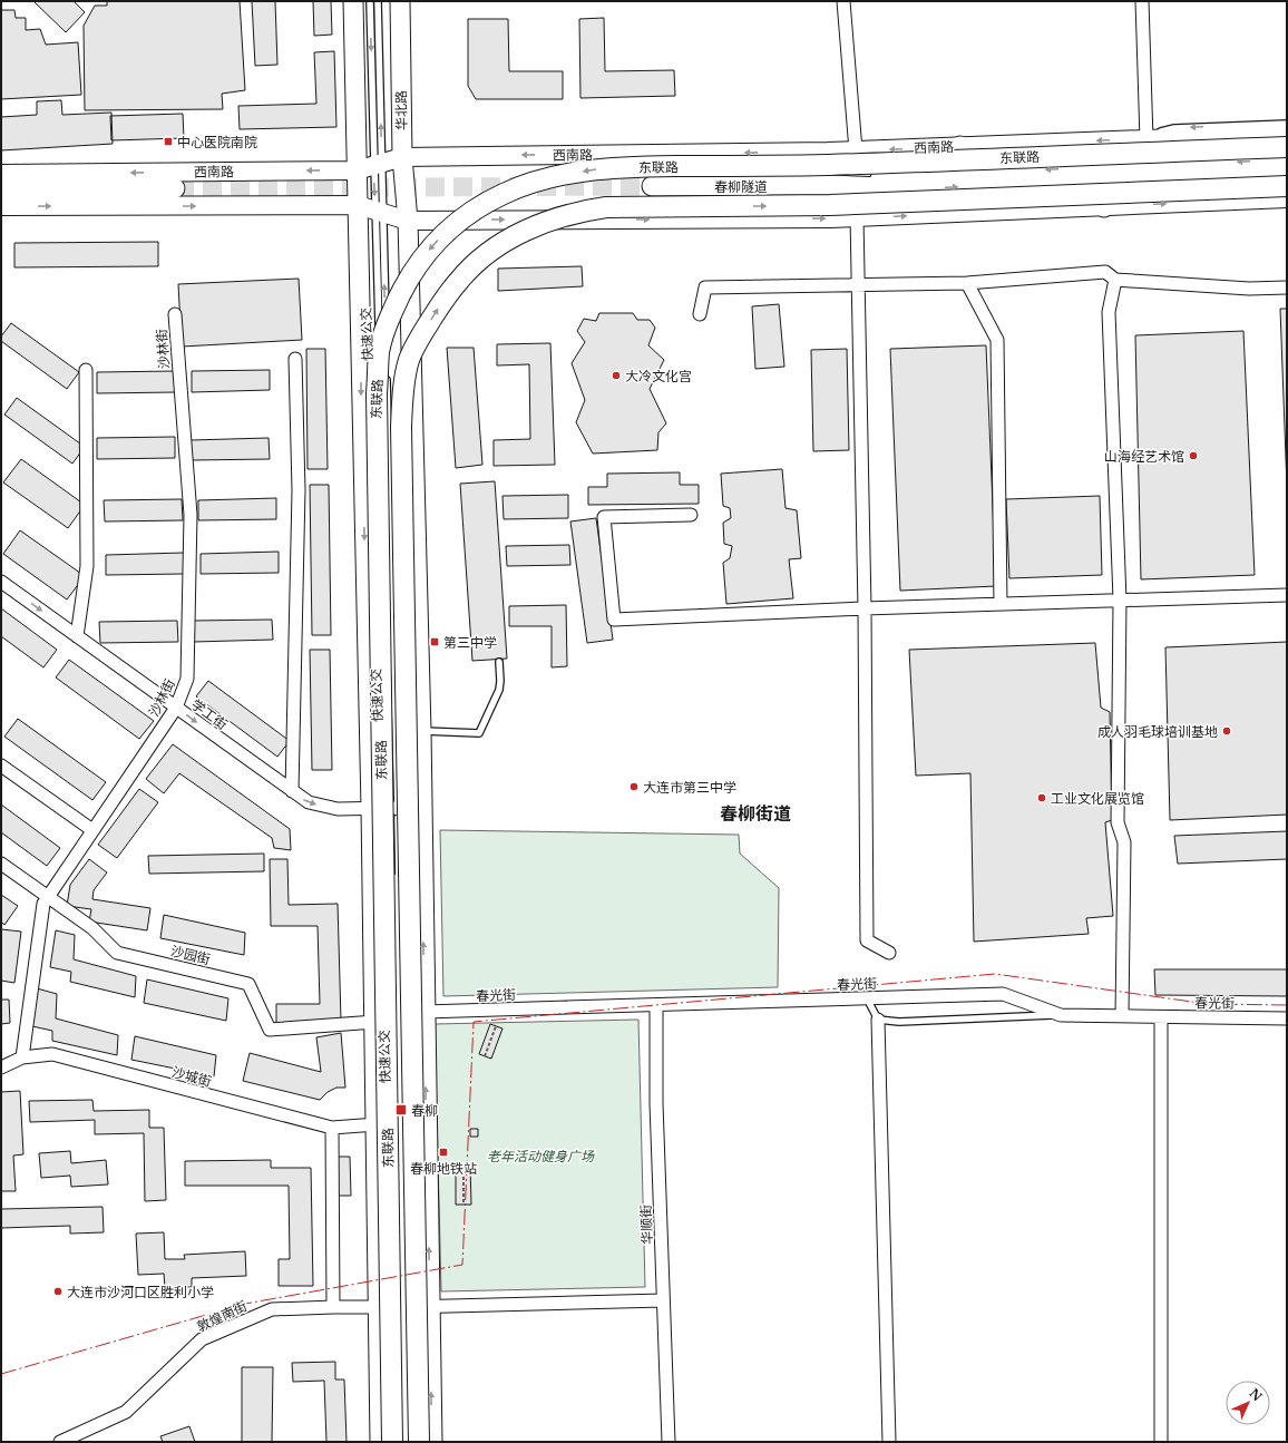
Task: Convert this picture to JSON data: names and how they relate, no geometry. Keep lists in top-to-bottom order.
{
  "streets": {
    "highway": ["东联路"],
    "main road": ["华北路", "西南路", "春柳隧道"],
    "street": [
      "沙林街",
      "学工街",
      "沙园街",
      "春光街",
      "沙城街",
      "华顺街",
      "敦煌南街"
    ],
    "lane": ["快速公交"]
  },
  "crossings": [
    ["华北路", "西南路"],
    ["华北路", "学工街"],
    ["华北路", "春光街"],
    ["华北路", "敦煌南街"],
    ["西南路", "春柳隧道"],
    ["西南路", "快速公交"],
    ["快速公交", "学工街"],
    ["快速公交", "敦煌南街"],
    ["沙林街", "学工街"],
    ["沙林街", "沙园街"],
    ["沙林街", "沙城街"],
    ["春光街", "华顺街"],
    ["华顺街", "敦煌南街"]
  ],
  "one_way": ["学工街"],
  "districts": ["春柳街道"],
  "parks": ["老年活动健身广场"],
  "places": {
    "transit": [
      "中心医院南院",
      "第三中学",
      "春柳",
      "春柳地铁站"
    ],
    "other": [
      "大冷文化宫",
      "山海经艺术馆",
      "成人羽毛球培训基地",
      "大连市第三中学",
      "工业文化展览馆",
      "大连市沙河口区胜利小学"
    ]
  },
  "north": "top right"
}
